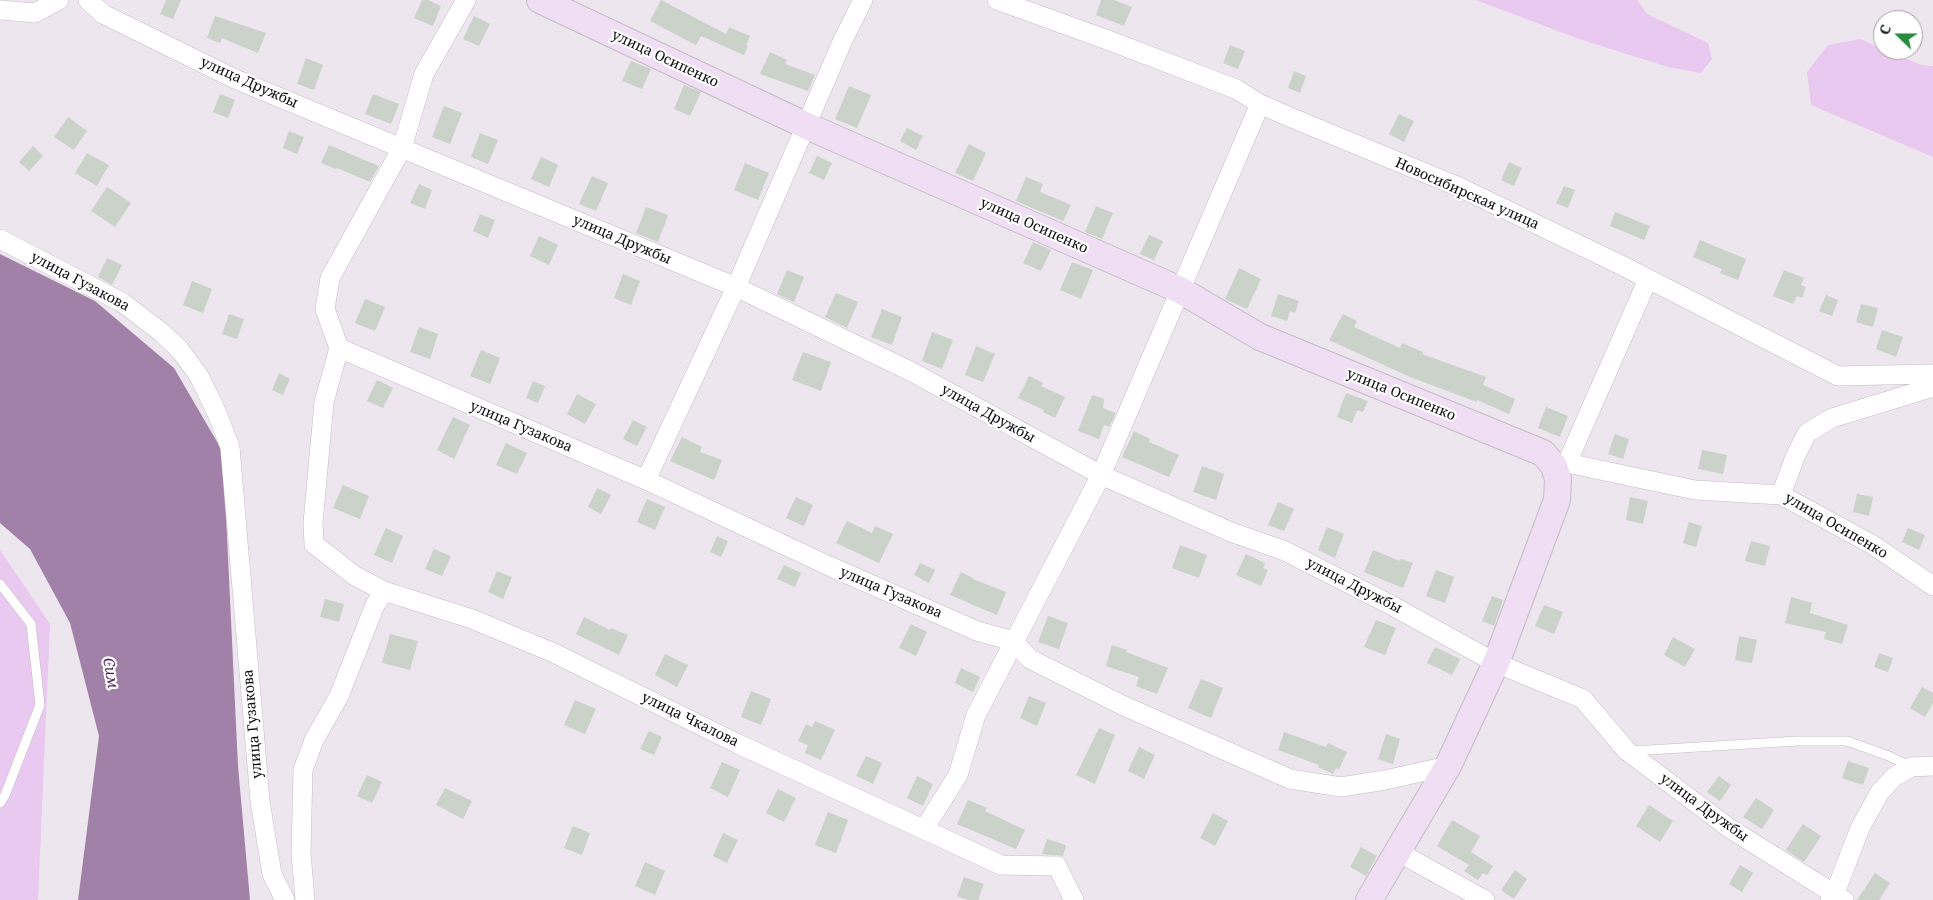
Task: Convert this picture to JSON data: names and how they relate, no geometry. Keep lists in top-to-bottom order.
{
  "streets": {
    "main road": ["улица Осипенко"],
    "street": [
      "улица Дружбы",
      "Новосибирская улица",
      "улица Гузакова",
      "улица Чкалова"
    ]
  },
  "crossings": [
    ["улица Гузакова", "улица Чкалова"]
  ],
  "water": ["Сим"],
  "north": "left"
}
